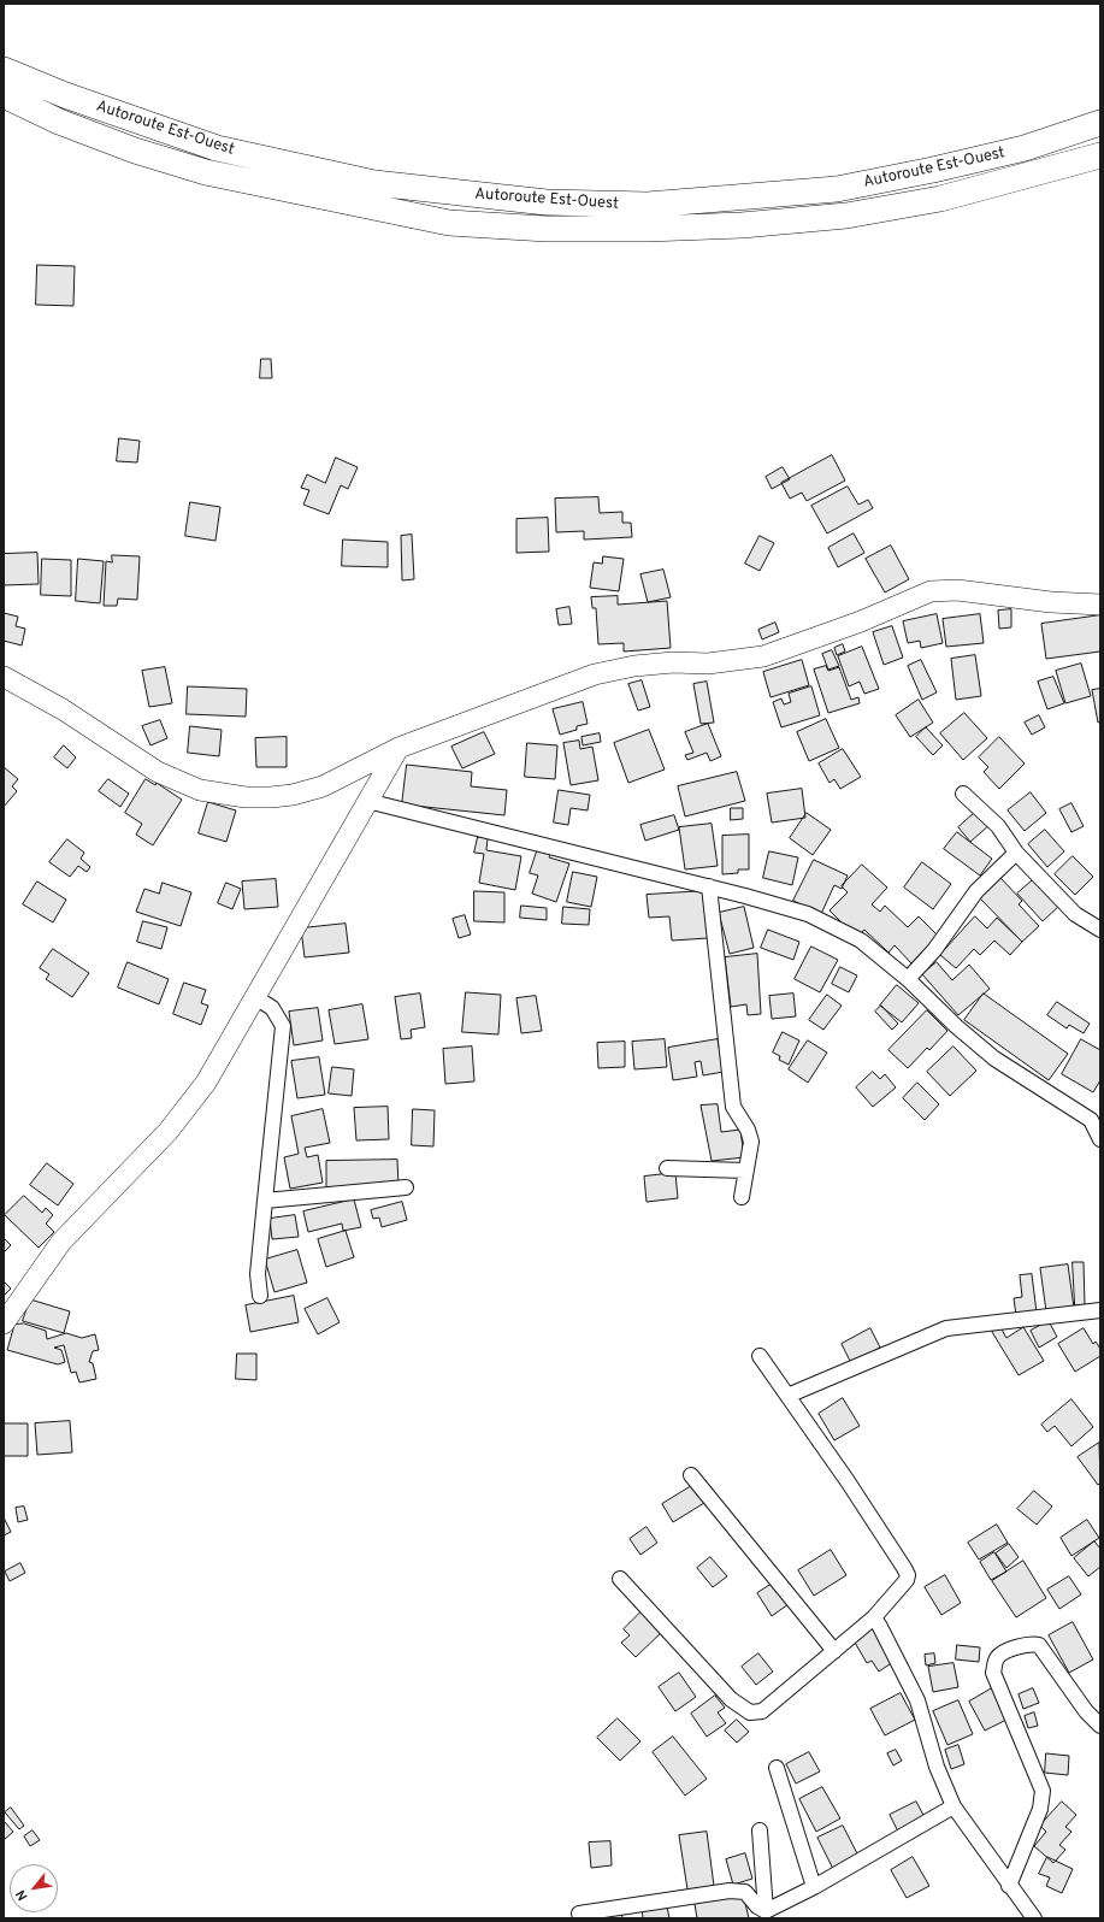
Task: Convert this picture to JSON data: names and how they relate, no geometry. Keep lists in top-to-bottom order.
{
  "streets": {
    "highway": ["Autoroute Est-Ouest"]
  },
  "north": "bottom left"
}
